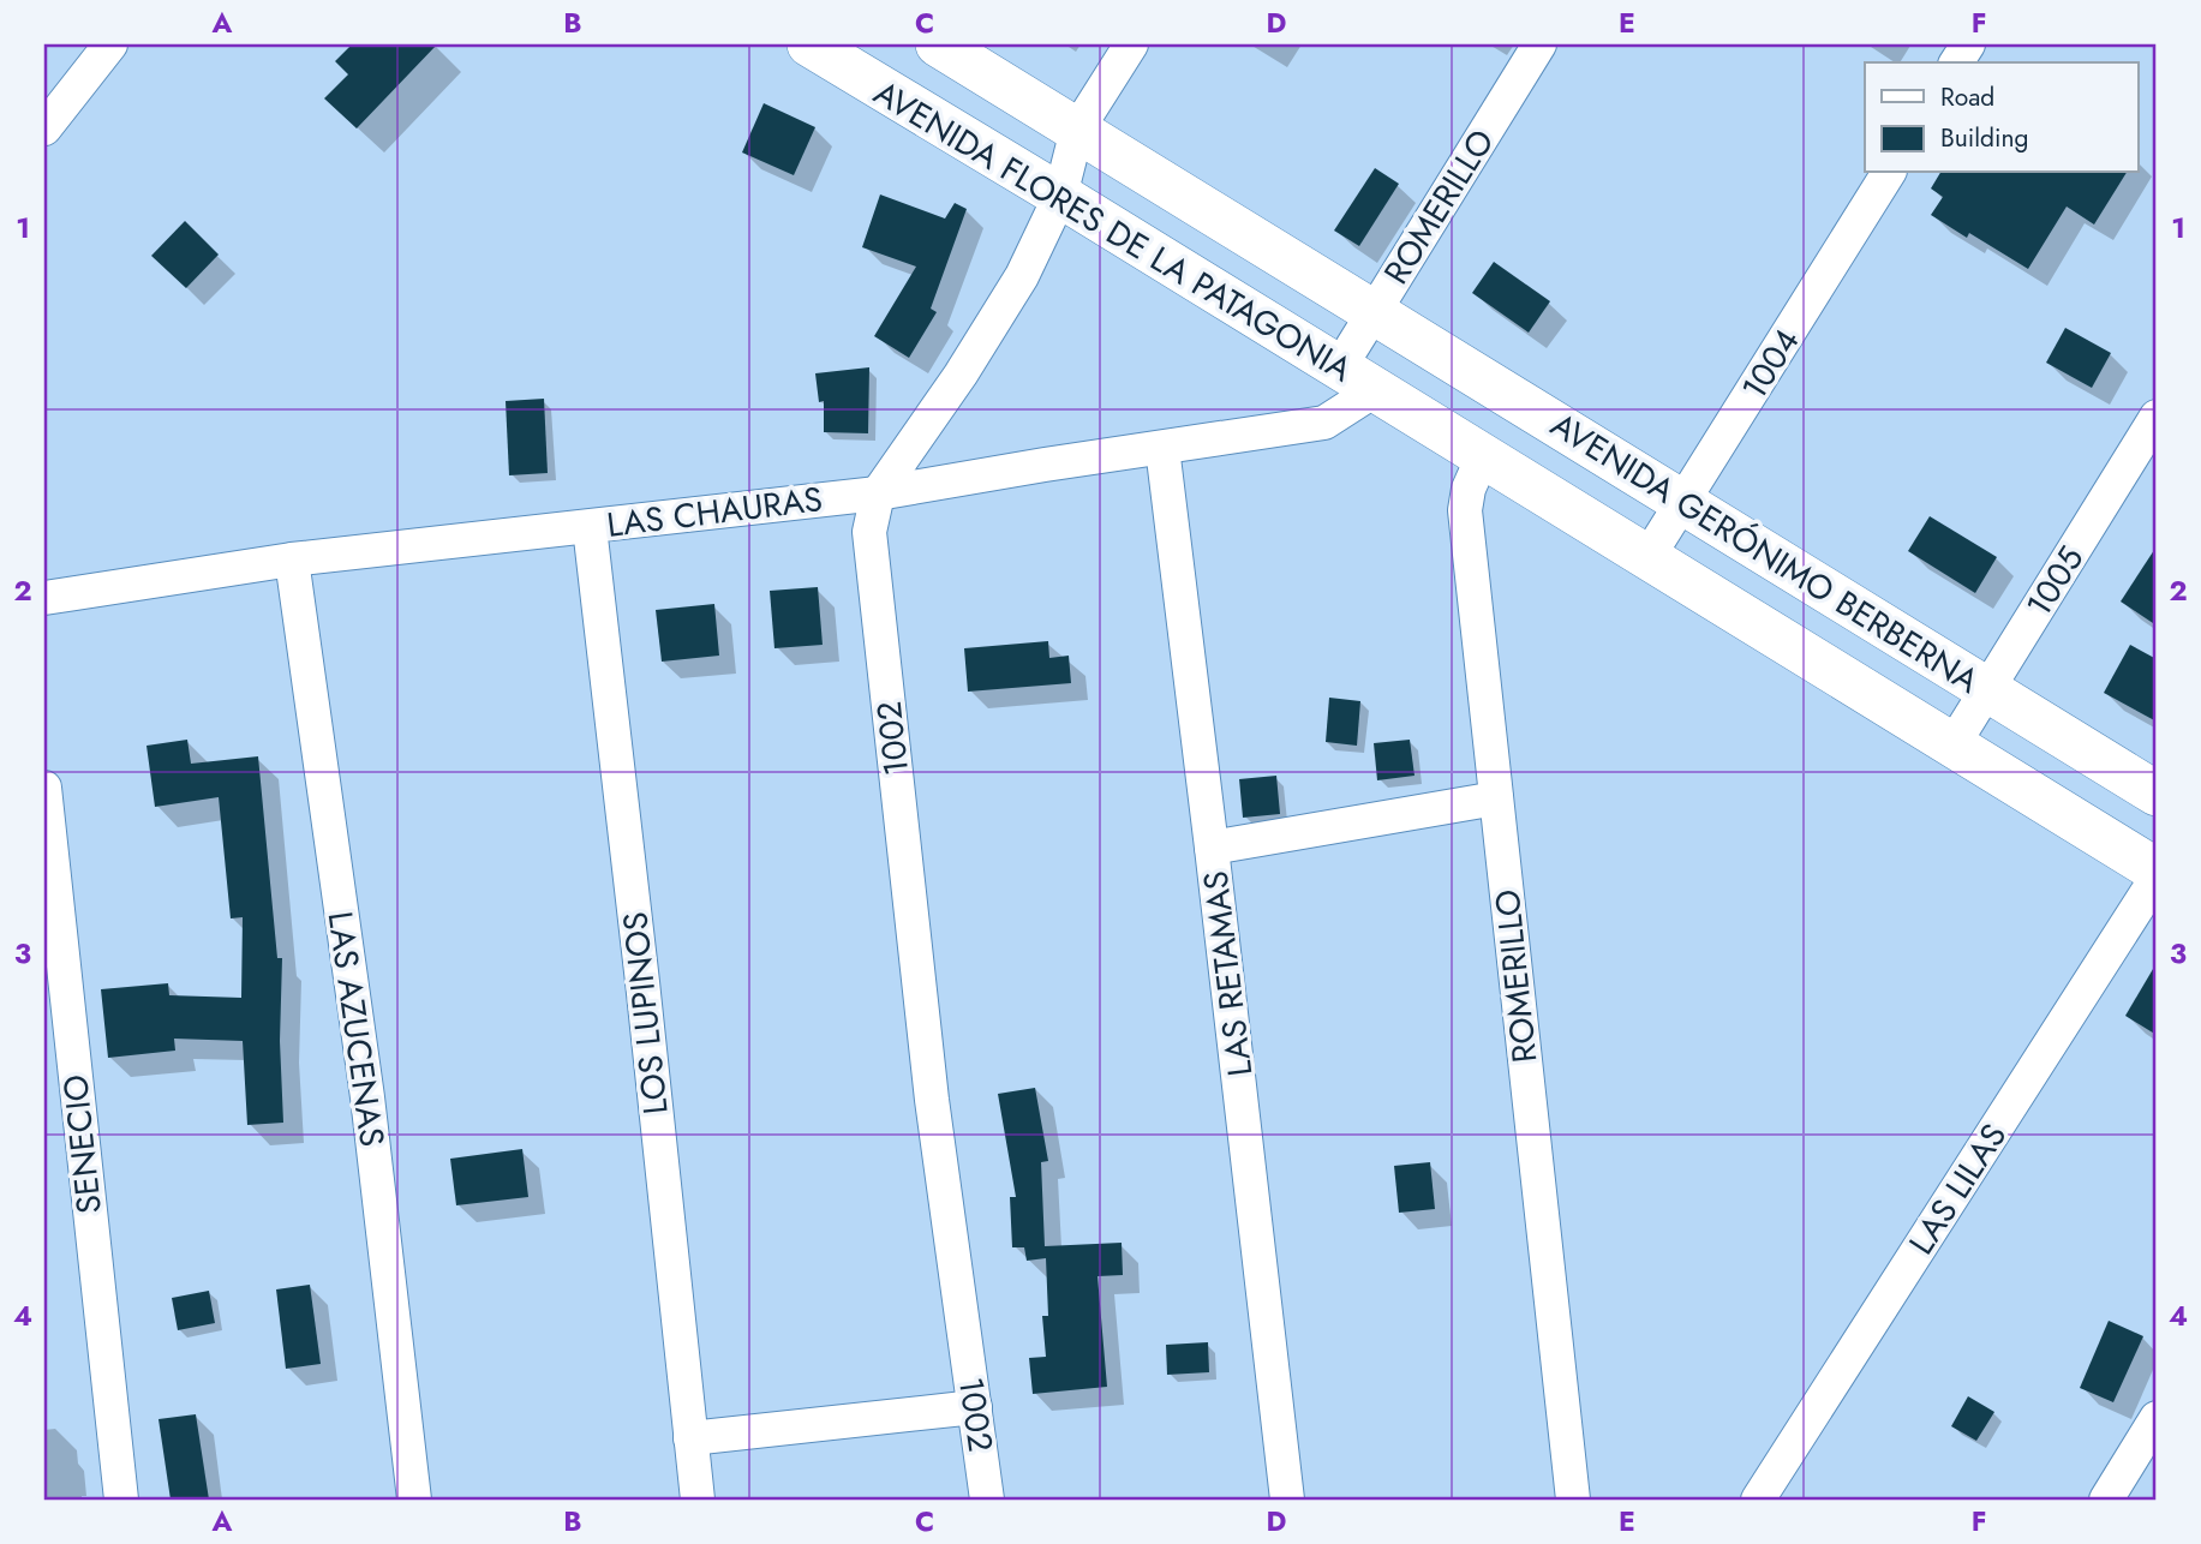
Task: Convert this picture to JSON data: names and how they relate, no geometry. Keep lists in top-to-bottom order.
{
  "streets": {
    "street": [
      "ROMERILLO",
      "AVENIDA FLORES DE LA PATAGONIA",
      "1004",
      "LAS CHAURAS",
      "AVENIDA GERÓNIMO BERBERNA",
      "1005",
      "1002",
      "LAS RETAMAS",
      "LOS LUPINOS",
      "LAS AZUCENAS",
      "SENECIO",
      "LAS LILAS"
    ]
  },
  "crossings": [
    ["ROMERILLO", "AVENIDA FLORES DE LA PATAGONIA"],
    ["ROMERILLO", "LAS CHAURAS"],
    ["ROMERILLO", "AVENIDA GERÓNIMO BERBERNA"],
    ["AVENIDA FLORES DE LA PATAGONIA", "LAS CHAURAS"],
    ["AVENIDA FLORES DE LA PATAGONIA", "AVENIDA GERÓNIMO BERBERNA"],
    ["AVENIDA FLORES DE LA PATAGONIA", "1002"],
    ["1004", "AVENIDA GERÓNIMO BERBERNA"],
    ["LAS CHAURAS", "AVENIDA GERÓNIMO BERBERNA"],
    ["LAS CHAURAS", "1002"],
    ["LAS CHAURAS", "LAS RETAMAS"],
    ["LAS CHAURAS", "LOS LUPINOS"],
    ["LAS CHAURAS", "LAS AZUCENAS"],
    ["AVENIDA GERÓNIMO BERBERNA", "1005"]
  ],
  "legend": ["Road", "Building"],
  "grid": {
    "columns": [
      "A",
      "B",
      "C",
      "D",
      "E",
      "F"
    ],
    "rows": [
      "1",
      "2",
      "3",
      "4"
    ]
  }
}
